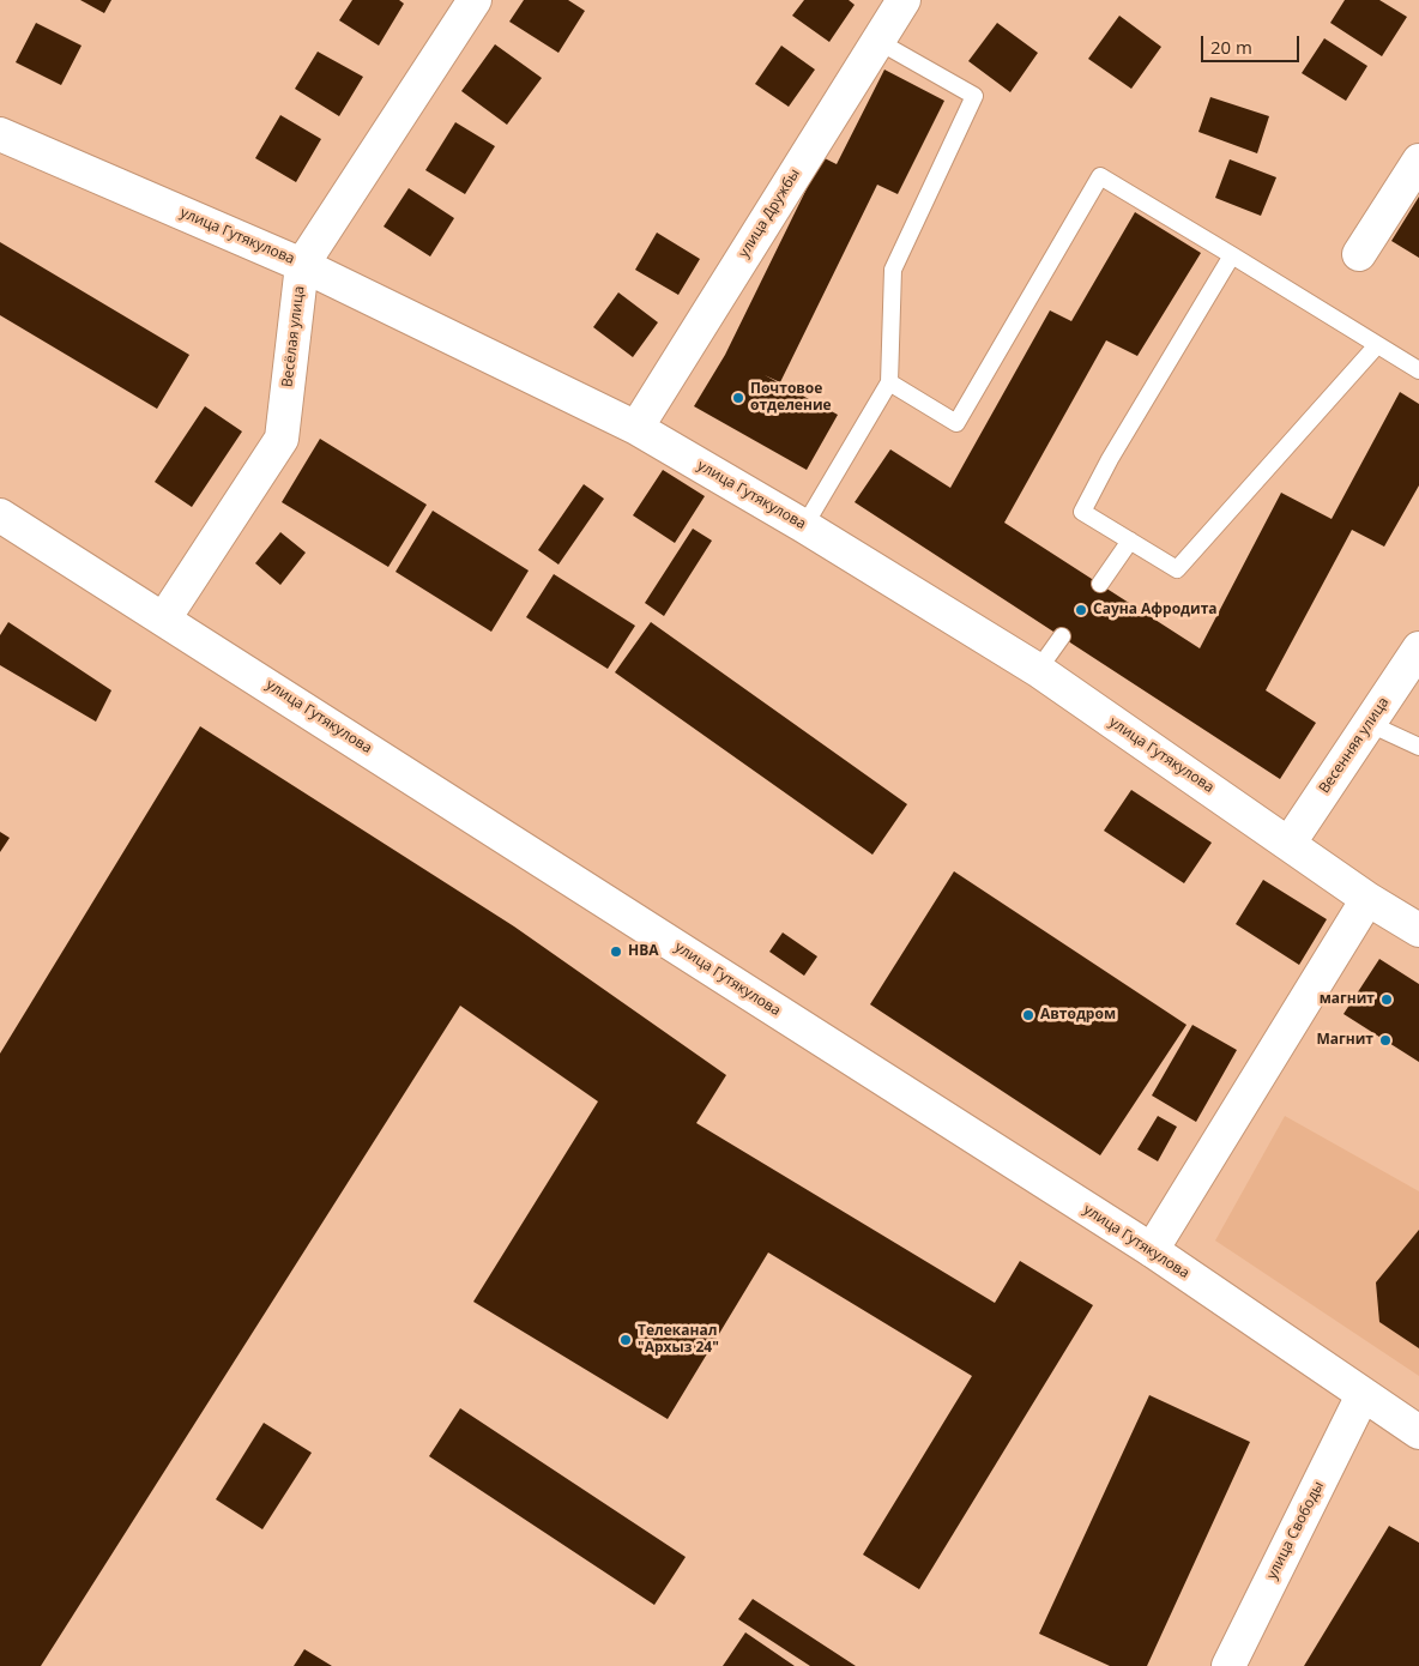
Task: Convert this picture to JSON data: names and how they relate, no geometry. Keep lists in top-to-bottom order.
{
  "streets": {
    "street": [
      "улица Дружбы",
      "улица Гутякулова",
      "Весёлая улица",
      "Весенняя улица",
      "улица Свободы"
    ]
  },
  "crossings": [
    ["улица Дружбы", "улица Гутякулова"],
    ["улица Гутякулова", "Весёлая улица"],
    ["улица Гутякулова", "Весенняя улица"],
    ["улица Гутякулова", "улица Свободы"]
  ],
  "places": [
    "Почтовое отделение",
    "Сауна Афродита",
    "НВА",
    "магнит",
    "Автодром",
    "Магнит",
    "Телеканал \"Архыз 24\""
  ],
  "scale_bar": "20 m"
}
